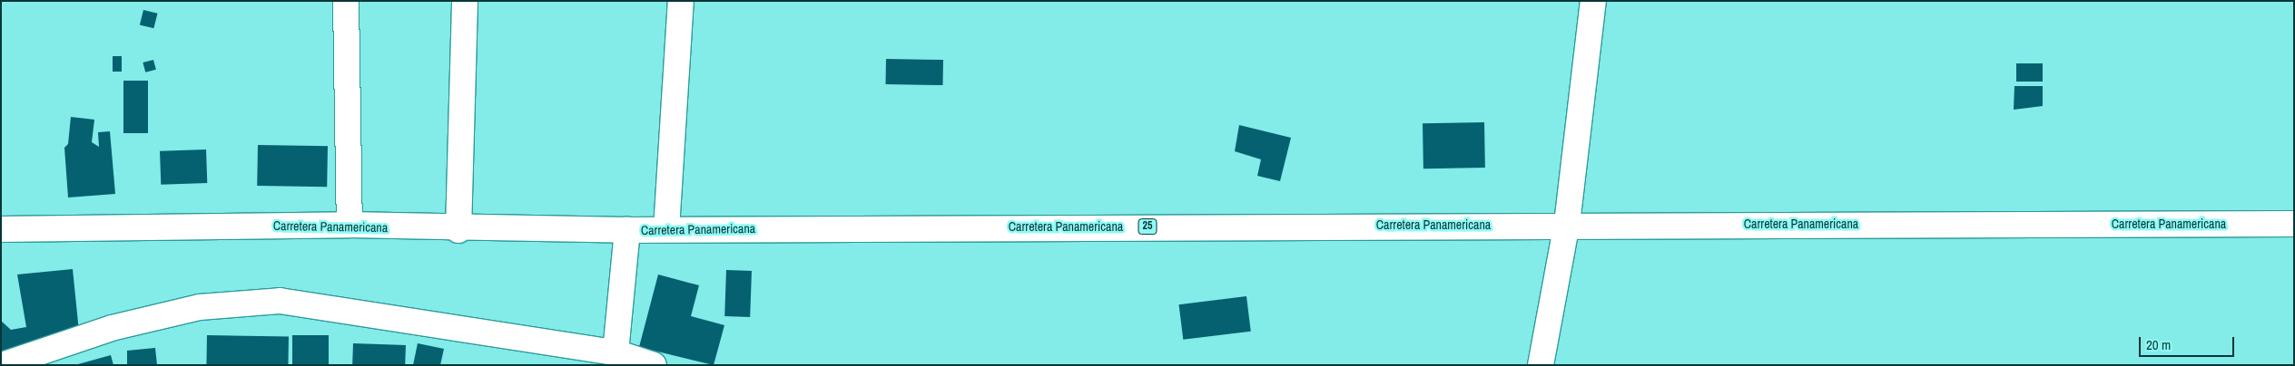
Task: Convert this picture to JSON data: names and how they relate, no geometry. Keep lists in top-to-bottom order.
{
  "streets": {
    "main road": ["Carretera Panamericana", "25"]
  },
  "scale_bar": "20 m"
}
